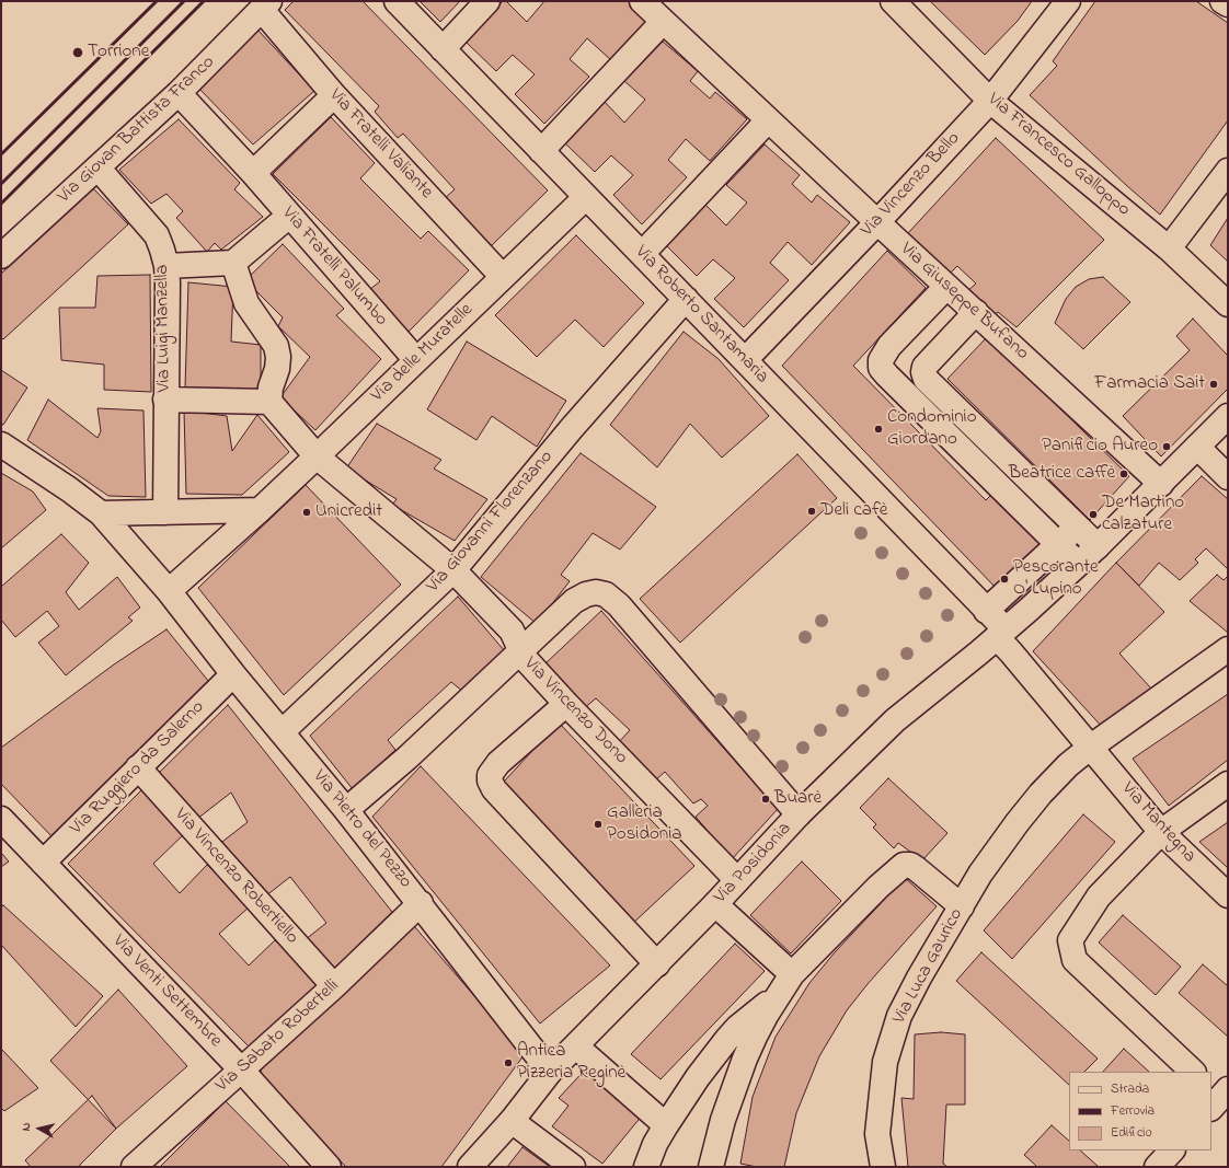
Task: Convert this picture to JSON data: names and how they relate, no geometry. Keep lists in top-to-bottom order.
{
  "streets": {
    "street": [
      "Via Giovan Battista Franco",
      "Via Fratelli Valiante",
      "Via Francesco Galloppo",
      "Via Vincenzo Bello",
      "Via Fratelli Palumbo",
      "Via Giuseppe Bufano",
      "Via Roberto Santamaria",
      "Via Luigi Manzella",
      "Via delle Muratelle",
      "Via Giovanni Florenzano",
      "Via Vincenzo Dono",
      "Via Ruggiero da Salerno",
      "Via Mantegna",
      "Via Pietro del Pezzo",
      "Via Posidonia",
      "Via Vincenzo Robertiello",
      "Via Luca Gaurico",
      "Via Venti Settembre",
      "Via Sabato Robertelli"
    ]
  },
  "crossings": [
    ["Via Giovan Battista Franco", "Via Fratelli Valiante"],
    ["Via Giovan Battista Franco", "Via Fratelli Palumbo"],
    ["Via Giovan Battista Franco", "Via Luigi Manzella"],
    ["Via Fratelli Valiante", "Via delle Muratelle"],
    ["Via Francesco Galloppo", "Via Vincenzo Bello"],
    ["Via Vincenzo Bello", "Via Giuseppe Bufano"],
    ["Via Vincenzo Bello", "Via Roberto Santamaria"],
    ["Via Fratelli Palumbo", "Via delle Muratelle"],
    ["Via Giuseppe Bufano", "Via Posidonia"],
    ["Via Roberto Santamaria", "Via delle Muratelle"],
    ["Via Roberto Santamaria", "Via Giovanni Florenzano"],
    ["Via Roberto Santamaria", "Via Mantegna"],
    ["Via Roberto Santamaria", "Via Posidonia"],
    ["Via delle Muratelle", "Via Vincenzo Dono"],
    ["Via delle Muratelle", "Via Pietro del Pezzo"],
    ["Via Giovanni Florenzano", "Via Vincenzo Dono"],
    ["Via Giovanni Florenzano", "Via Pietro del Pezzo"],
    ["Via Vincenzo Dono", "Via Posidonia"],
    ["Via Ruggiero da Salerno", "Via Pietro del Pezzo"],
    ["Via Ruggiero da Salerno", "Via Vincenzo Robertiello"],
    ["Via Ruggiero da Salerno", "Via Venti Settembre"],
    ["Via Mantegna", "Via Posidonia"],
    ["Via Mantegna", "Via Luca Gaurico"],
    ["Via Pietro del Pezzo", "Via Posidonia"],
    ["Via Pietro del Pezzo", "Via Sabato Robertelli"],
    ["Via Vincenzo Robertiello", "Via Sabato Robertelli"],
    ["Via Venti Settembre", "Via Sabato Robertelli"]
  ],
  "places": [
    "Torrione",
    "Farmacia Sait",
    "Condominio Giordano",
    "Panificio Aureo",
    "Beatrice caffè",
    "Deli cafè",
    "Unicredit",
    "De Martino calzature",
    "Pescorante O' Lupino",
    "Buarè",
    "Galleria Posidonia",
    "Antica Pizzeria Reginè"
  ],
  "legend": ["Strada", "Ferrovia", "Edificio"],
  "north": "left"
}
